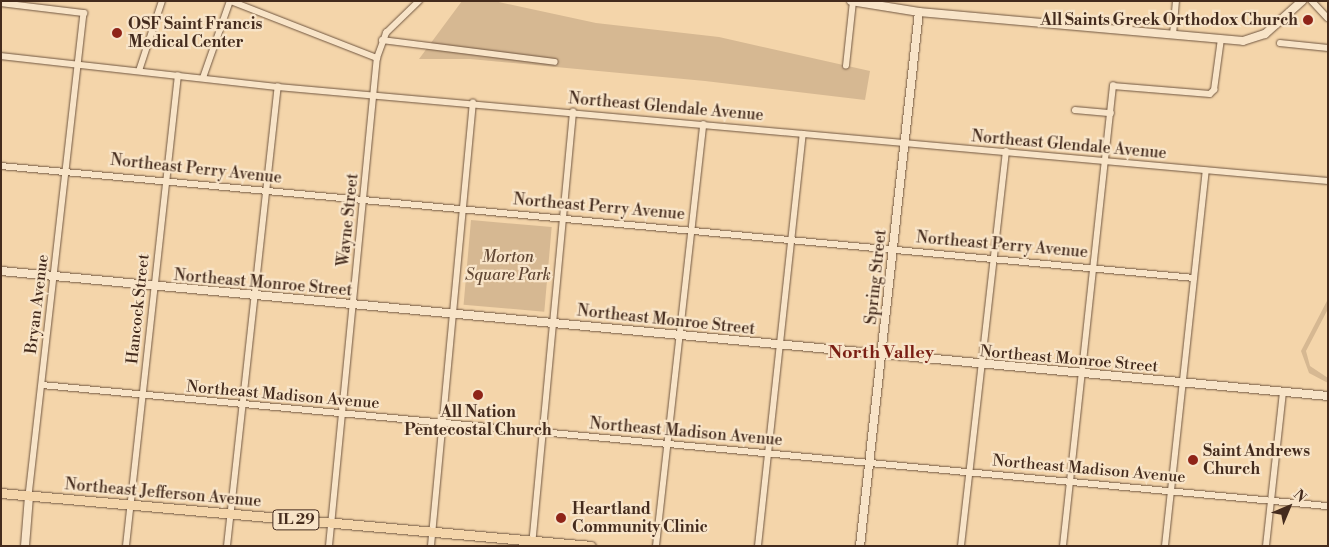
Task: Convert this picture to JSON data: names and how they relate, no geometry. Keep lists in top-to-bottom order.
{
  "streets": {
    "main road": ["Northeast Jefferson Avenue", "IL 29"],
    "street": [
      "Northeast Glendale Avenue",
      "Northeast Perry Avenue",
      "Wayne Street",
      "Spring Street",
      "Northeast Monroe Street",
      "Bryan Avenue",
      "Hancock Street",
      "Northeast Madison Avenue"
    ]
  },
  "crossings": [
    ["Northeast Glendale Avenue", "Wayne Street"],
    ["Northeast Glendale Avenue", "Spring Street"],
    ["Northeast Glendale Avenue", "Bryan Avenue"],
    ["Northeast Glendale Avenue", "Hancock Street"],
    ["Northeast Perry Avenue", "Wayne Street"],
    ["Northeast Perry Avenue", "Spring Street"],
    ["Northeast Perry Avenue", "Bryan Avenue"],
    ["Northeast Perry Avenue", "Hancock Street"],
    ["Wayne Street", "Northeast Monroe Street"],
    ["Wayne Street", "Northeast Madison Avenue"],
    ["Wayne Street", "Northeast Jefferson Avenue"],
    ["Spring Street", "Northeast Monroe Street"],
    ["Spring Street", "Northeast Madison Avenue"],
    ["Northeast Monroe Street", "Bryan Avenue"],
    ["Northeast Monroe Street", "Hancock Street"],
    ["Bryan Avenue", "Northeast Madison Avenue"],
    ["Bryan Avenue", "Northeast Jefferson Avenue"],
    ["Hancock Street", "Northeast Madison Avenue"],
    ["Hancock Street", "Northeast Jefferson Avenue"]
  ],
  "districts": ["North Valley"],
  "parks": ["Morton Square Park"],
  "places": [
    "All Saints Greek Orthodox Church",
    "OSF Saint Francis Medical Center",
    "All Nation Pentecostal Church",
    "Saint Andrews Church",
    "Heartland Community Clinic"
  ],
  "north": "top right"
}
